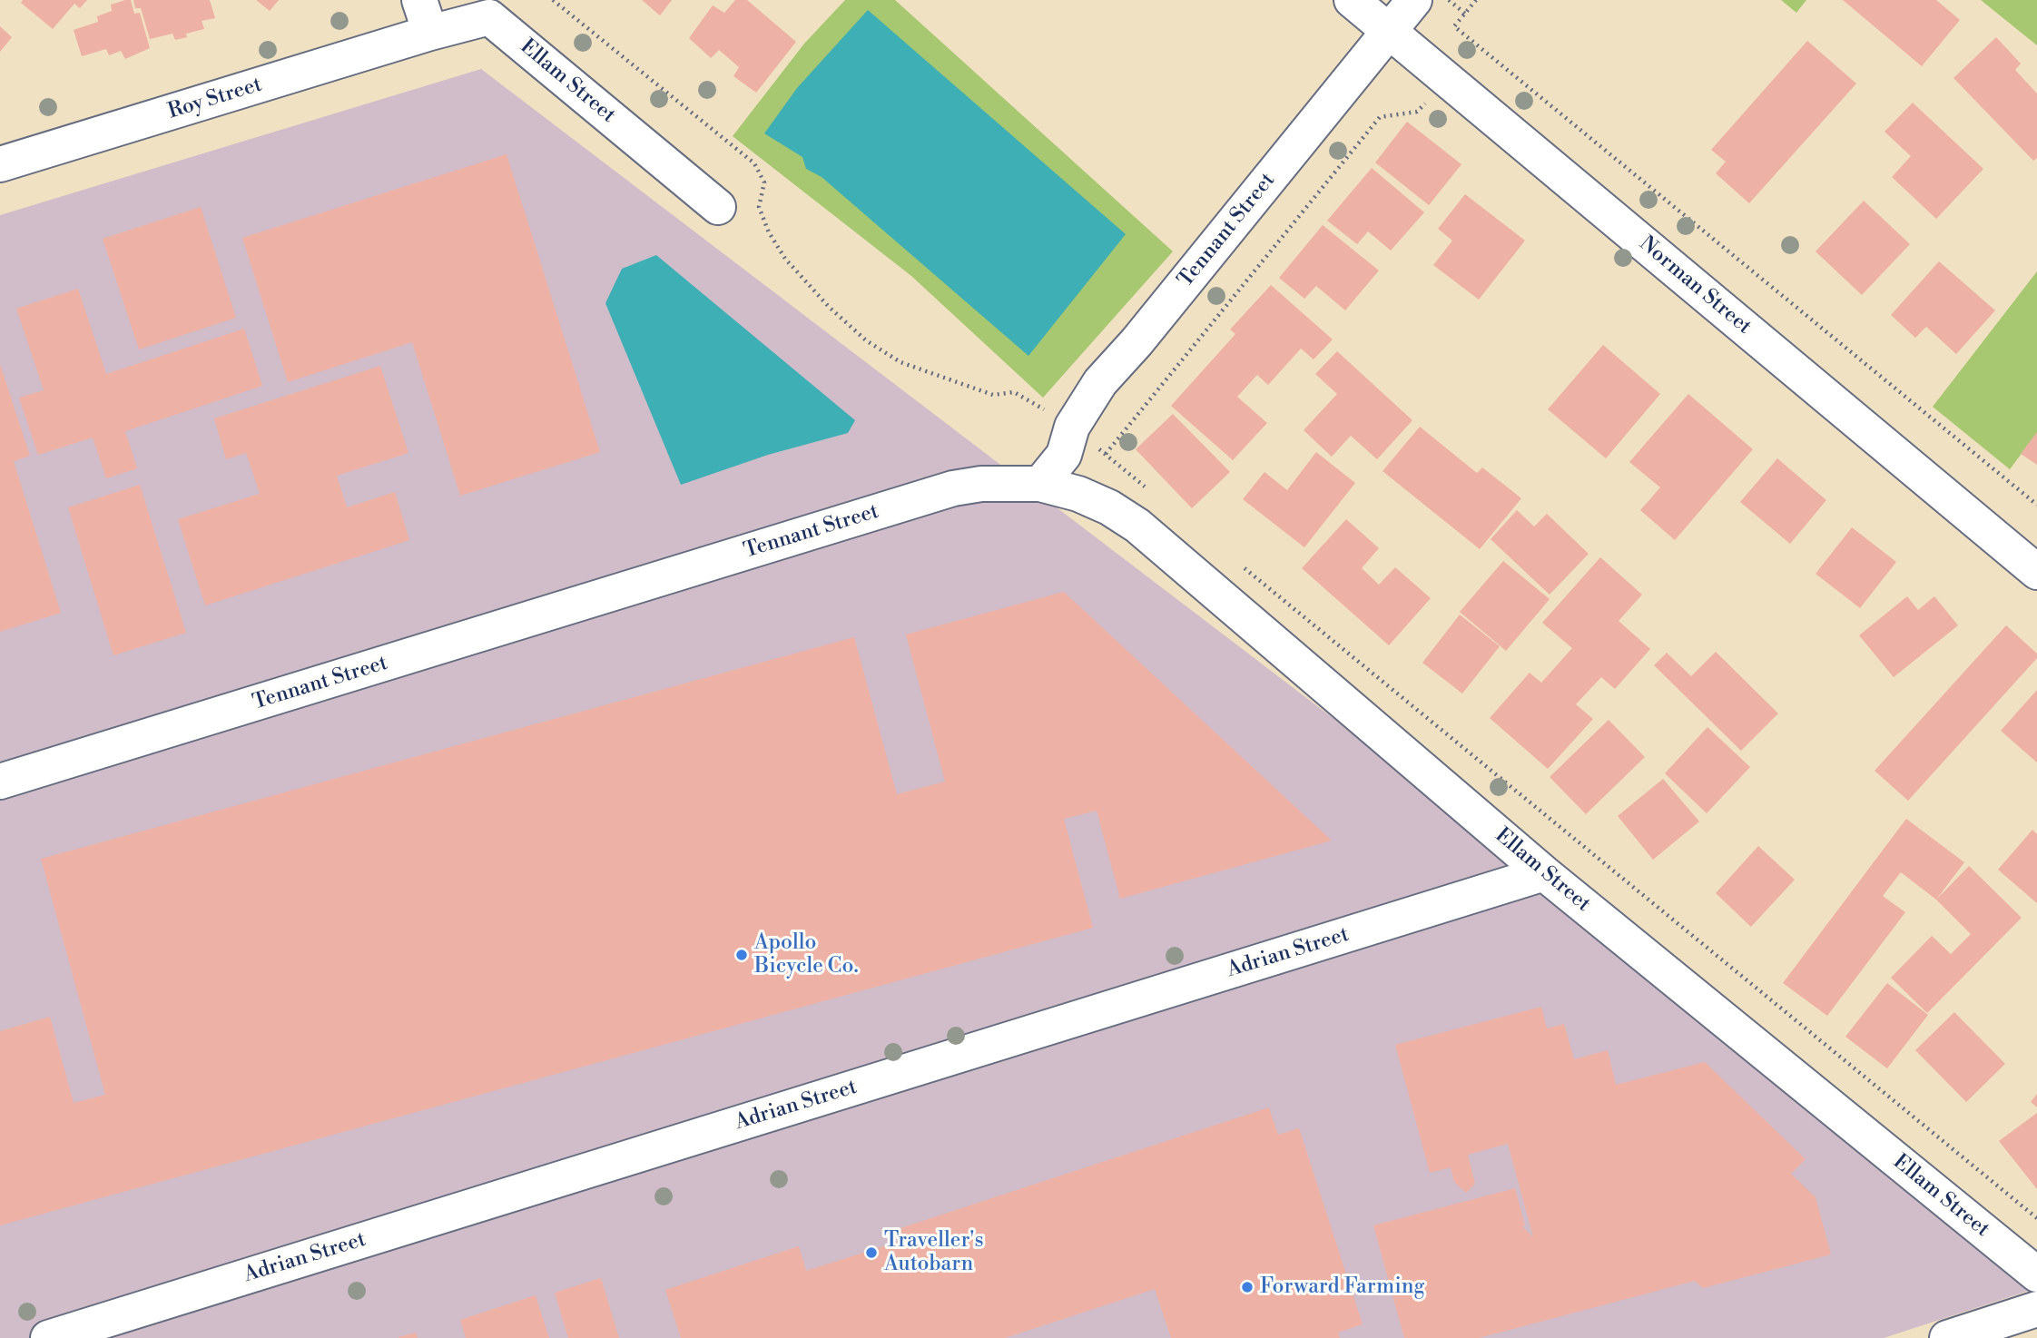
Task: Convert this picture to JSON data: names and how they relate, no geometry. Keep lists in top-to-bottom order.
{
  "streets": {
    "street": [
      "Ellam Street",
      "Roy Street",
      "Tennant Street",
      "Norman Street",
      "Adrian Street"
    ]
  },
  "crossings": [
    ["Ellam Street", "Roy Street"],
    ["Ellam Street", "Tennant Street"],
    ["Ellam Street", "Adrian Street"],
    ["Tennant Street", "Norman Street"]
  ],
  "places": ["Apollo Bicycle Co.", "Traveller's Autobarn", "Forward Farming"]
}
